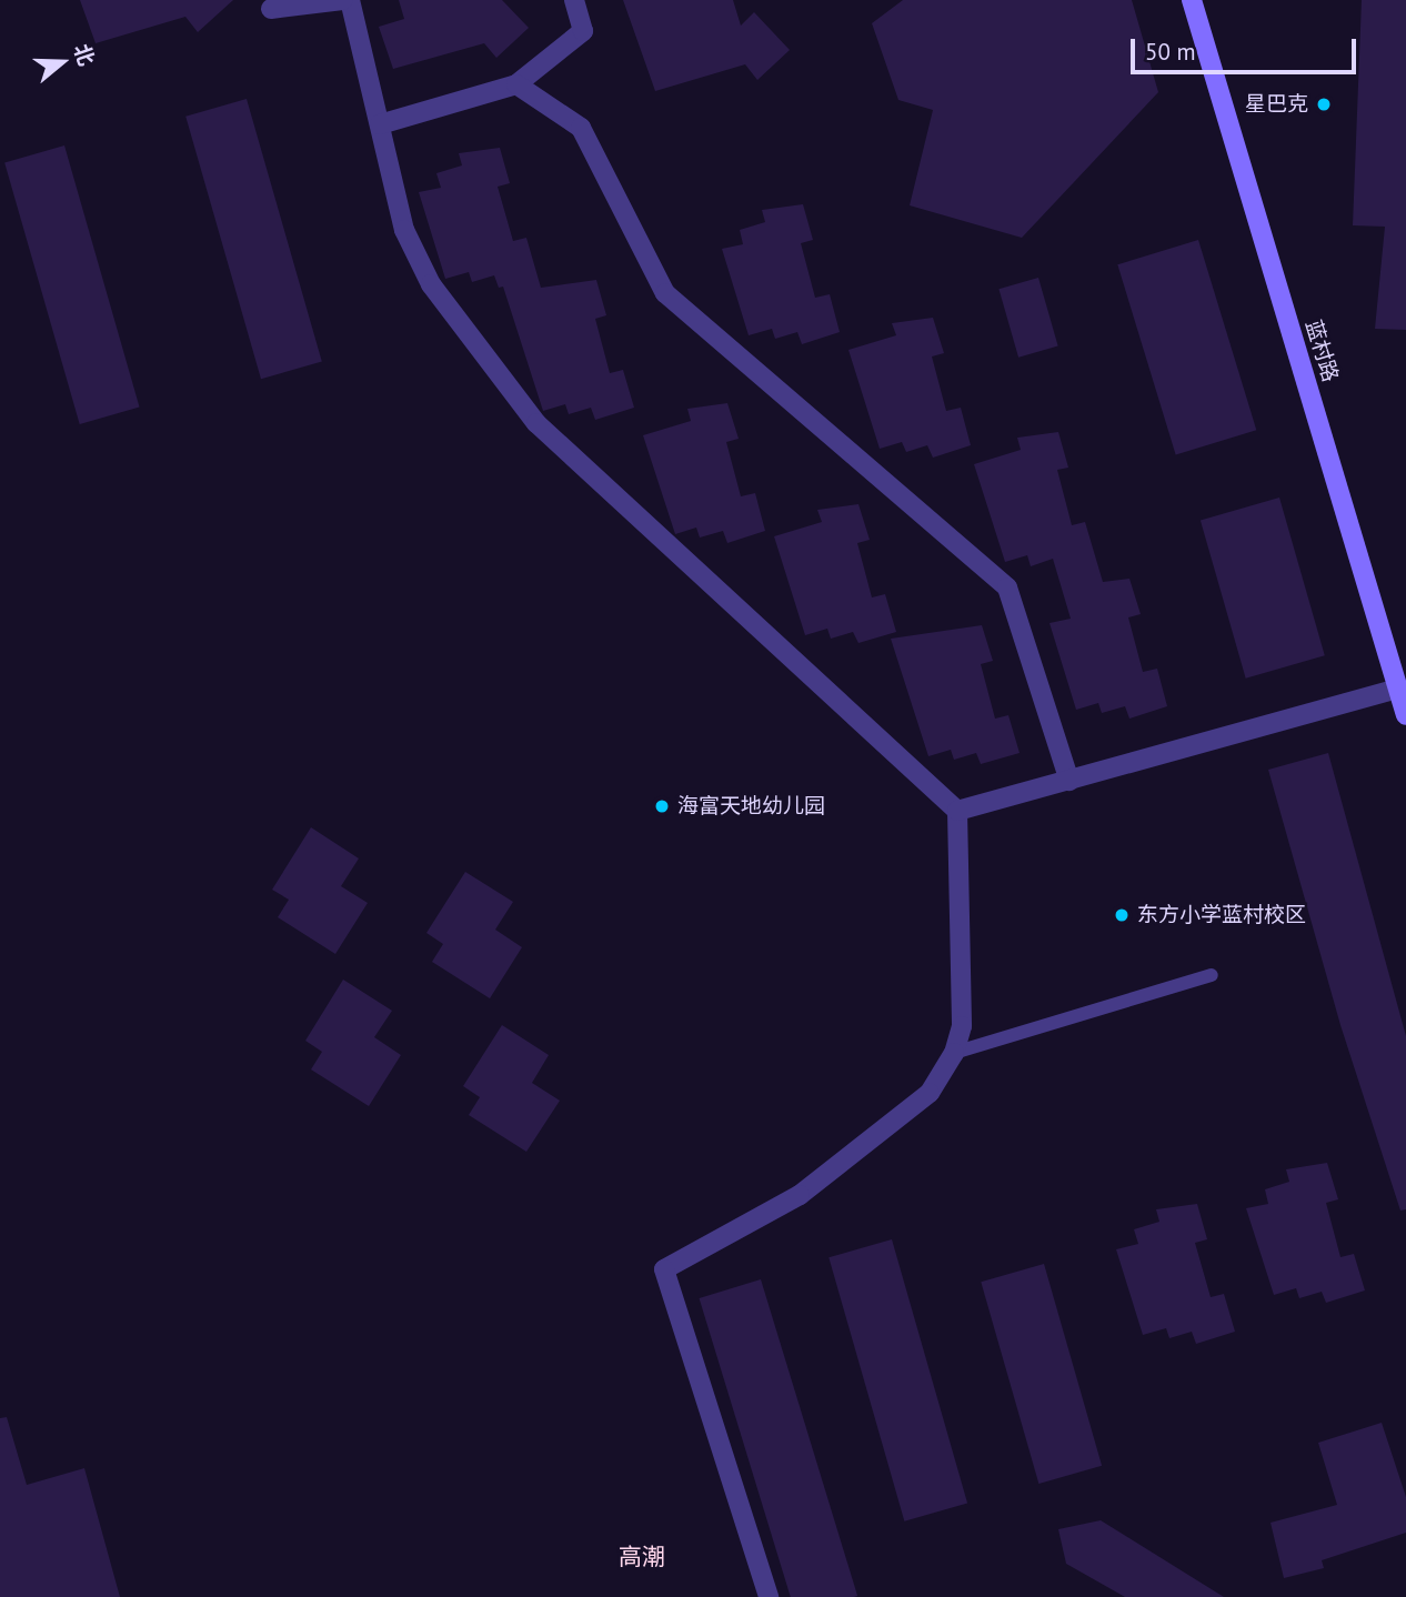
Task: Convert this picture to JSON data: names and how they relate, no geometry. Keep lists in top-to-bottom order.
{
  "streets": {
    "street": ["蓝村路"]
  },
  "districts": ["高潮"],
  "places": ["星巴克", "海富天地幼儿园", "东方小学蓝村校区"],
  "scale_bar": "50 m",
  "north": "right"
}
